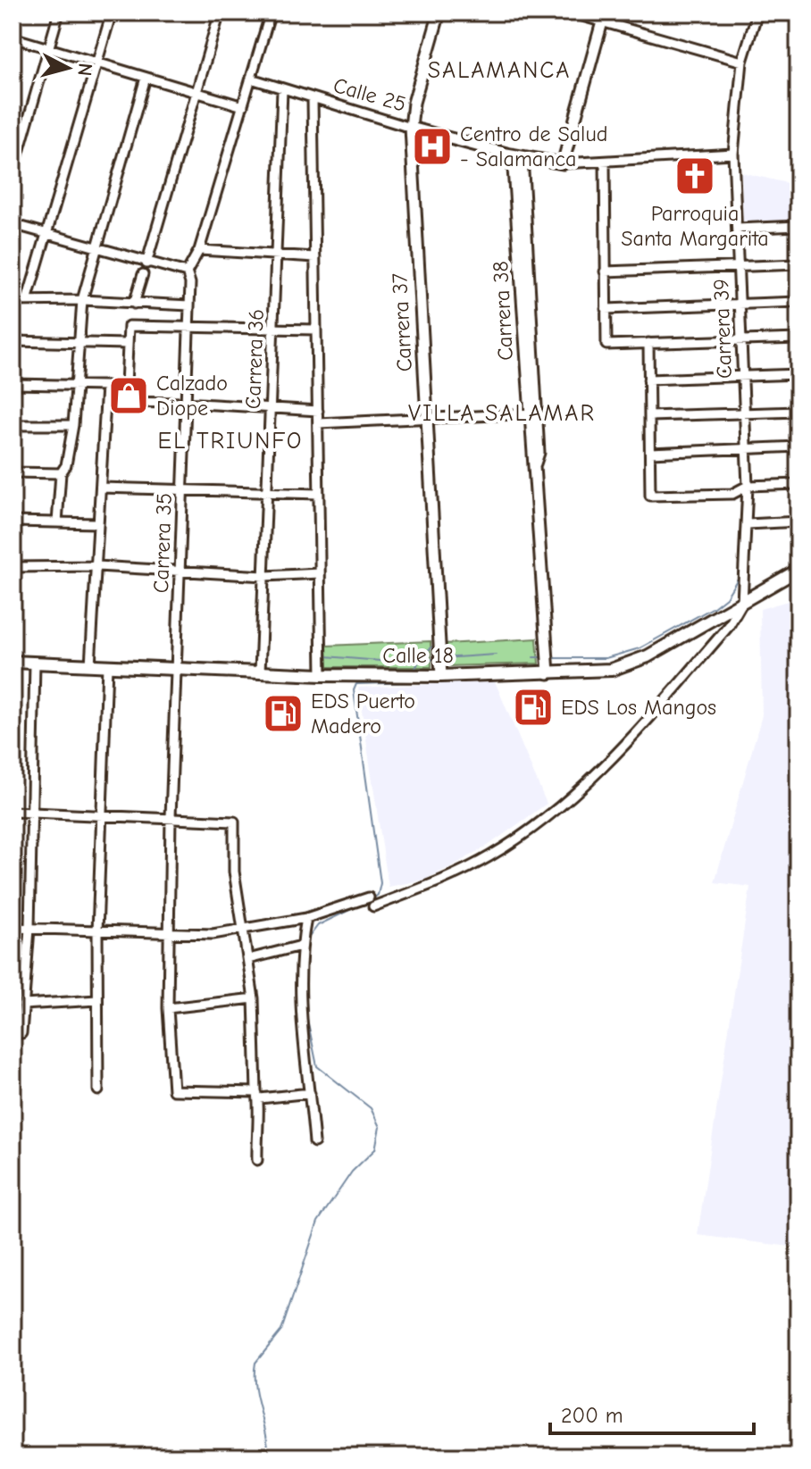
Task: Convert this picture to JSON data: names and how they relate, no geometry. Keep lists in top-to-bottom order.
{
  "streets": {
    "main road": ["Calle 18"],
    "street": [
      "Calle 25",
      "Carrera 38",
      "Carrera 37",
      "Carrera 39",
      "Carrera 36",
      "Carrera 35"
    ]
  },
  "crossings": [
    ["Calle 25", "Carrera 38"],
    ["Calle 25", "Carrera 37"],
    ["Calle 25", "Carrera 39"],
    ["Calle 25", "Carrera 36"],
    ["Carrera 38", "Calle 18"],
    ["Carrera 37", "Calle 18"],
    ["Carrera 39", "Calle 18"],
    ["Carrera 36", "Calle 18"],
    ["Carrera 35", "Calle 18"]
  ],
  "districts": ["SALAMANCA", "VILLA SALAMAR", "EL TRIUNFO"],
  "places": {
    "hospital": ["Centro de Salud - Salamanca"],
    "church": ["Parroquia Santa Margarita"],
    "shop": ["Calzado Diope"],
    "fuel station": ["EDS Los Mangos", "EDS Puerto Madero"]
  },
  "scale_bar": "200 m",
  "north": "right"
}
